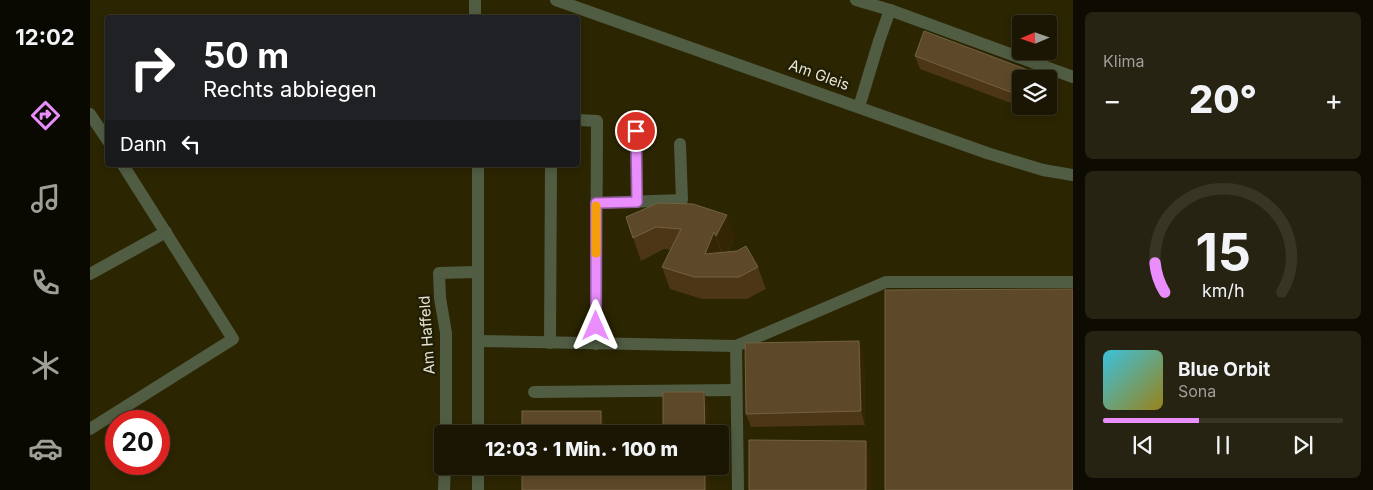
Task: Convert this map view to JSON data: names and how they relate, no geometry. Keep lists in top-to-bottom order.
{
  "streets": {
    "street": ["Am Gleis", "Am Haffeld"]
  },
  "north": "left",
  "page": {
    "tabs": "12:02",
    "tile": "Klima",
    "turn": ["50 m", "Rechts abbiegen"],
    "heat": ["−", "20°", "+"],
    "then": "Dann",
    "song": ["Blue Orbit", "Sona"],
    "limit": "20",
    "trip": "12:03 · 1 Min. · 100 m",
    "gauge": ["15", "km/h"]
  }
}
